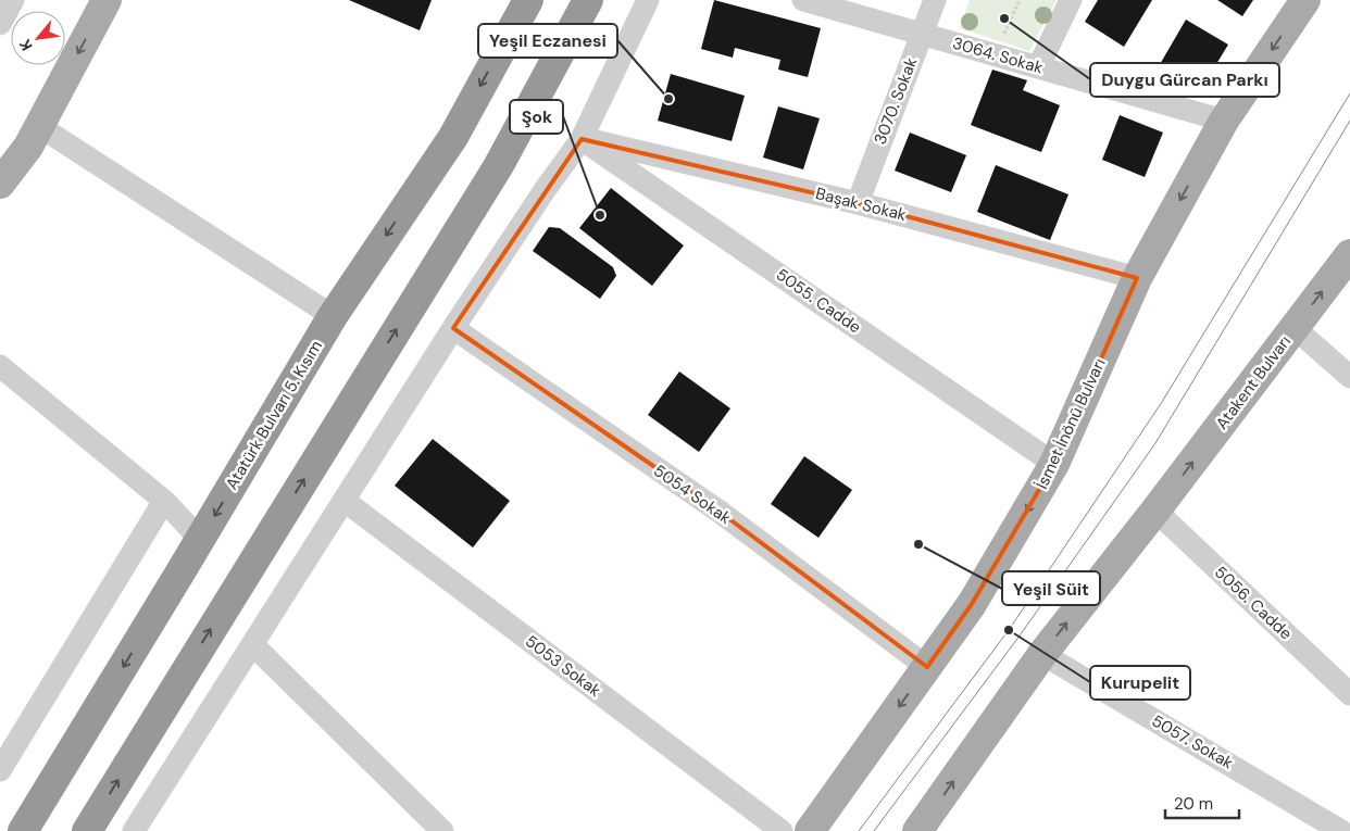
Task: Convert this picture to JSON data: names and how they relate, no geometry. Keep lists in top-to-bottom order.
{
  "streets": {
    "highway": ["Atatürk Bulvarı 5. Kısım"],
    "main road": ["Atakent Bulvarı", "İsmet İnönü Bulvarı"],
    "street": [
      "3064. Sokak",
      "3070. Sokak",
      "Başak Sokak",
      "5055. Cadde",
      "5054 Sokak",
      "5056. Cadde",
      "5053 Sokak",
      "5057. Sokak"
    ]
  },
  "crossings": [
    ["3064. Sokak", "3070. Sokak"],
    ["3064. Sokak", "İsmet İnönü Bulvarı"],
    ["3070. Sokak", "Başak Sokak"],
    ["Başak Sokak", "5055. Cadde"],
    ["Başak Sokak", "İsmet İnönü Bulvarı"],
    ["5055. Cadde", "İsmet İnönü Bulvarı"],
    ["Atakent Bulvarı", "5056. Cadde"],
    ["İsmet İnönü Bulvarı", "5054 Sokak"]
  ],
  "one_way": ["Atakent Bulvarı"],
  "places": [
    "Duygu Gürcan Parkı",
    "Yeşil Eczanesi",
    "Şok",
    "Yeşil Süit",
    "Kurupelit"
  ],
  "scale_bar": "20 m",
  "north": "bottom left"
}
